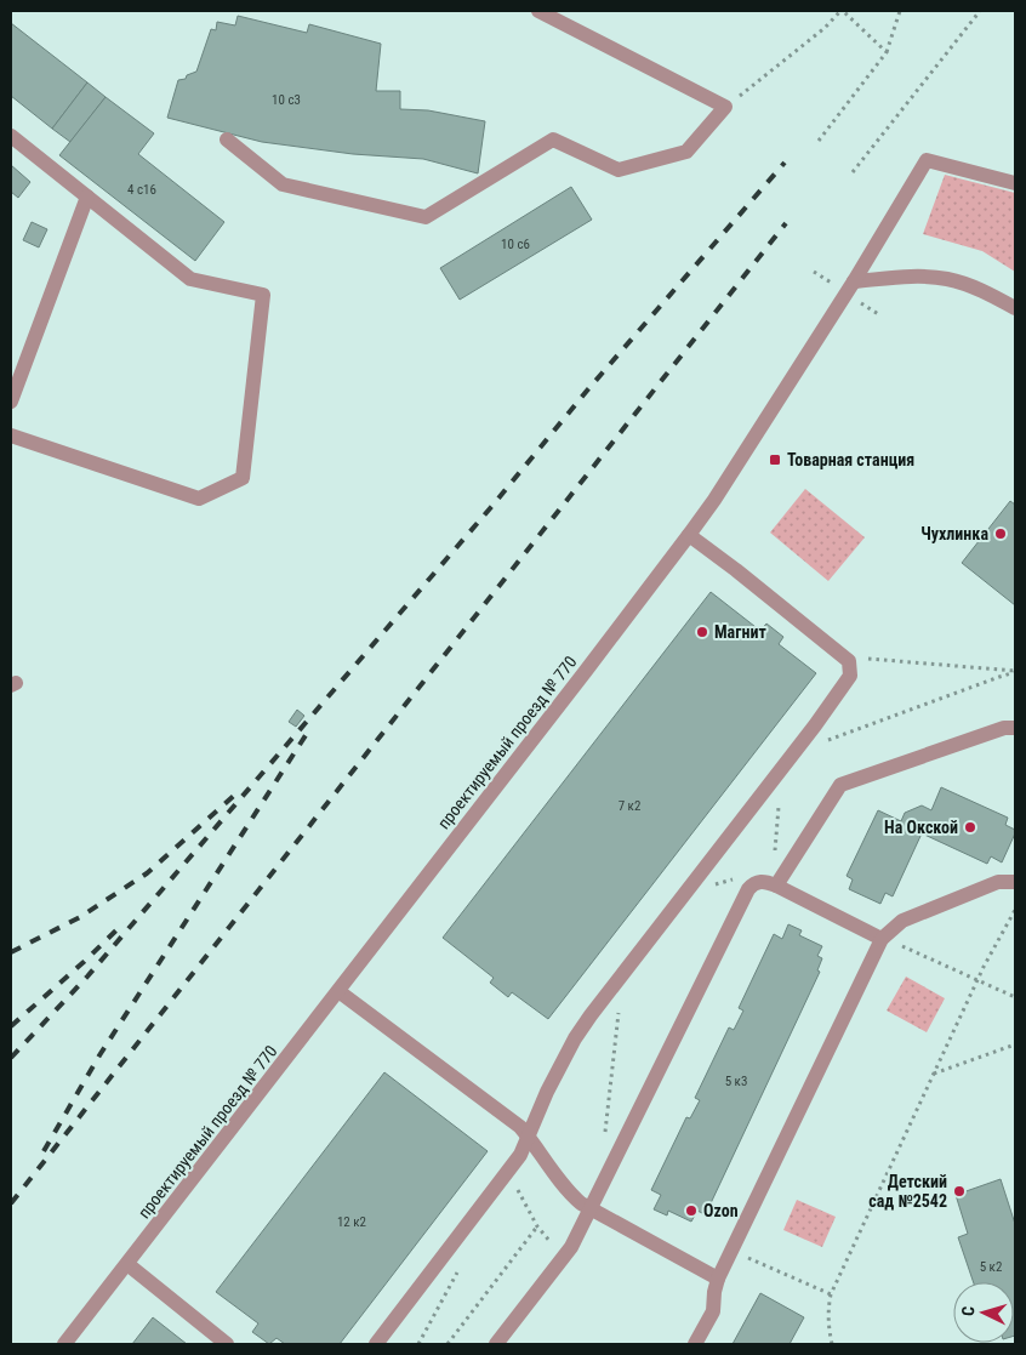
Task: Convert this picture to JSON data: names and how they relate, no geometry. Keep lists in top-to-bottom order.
{
  "streets": {
    "street": ["проектируемый проезд № 770"]
  },
  "places": {
    "transit": ["Товарная станция"],
    "other": [
      "Чухлинка",
      "Магнит",
      "На Окской",
      "Детский сад №2542",
      "Ozon"
    ]
  },
  "house_numbers": [
    "10 с3",
    "4 с16",
    "10 с6",
    "7 к2",
    "5 к3",
    "12 к2",
    "5 к2"
  ],
  "north": "left"
}
